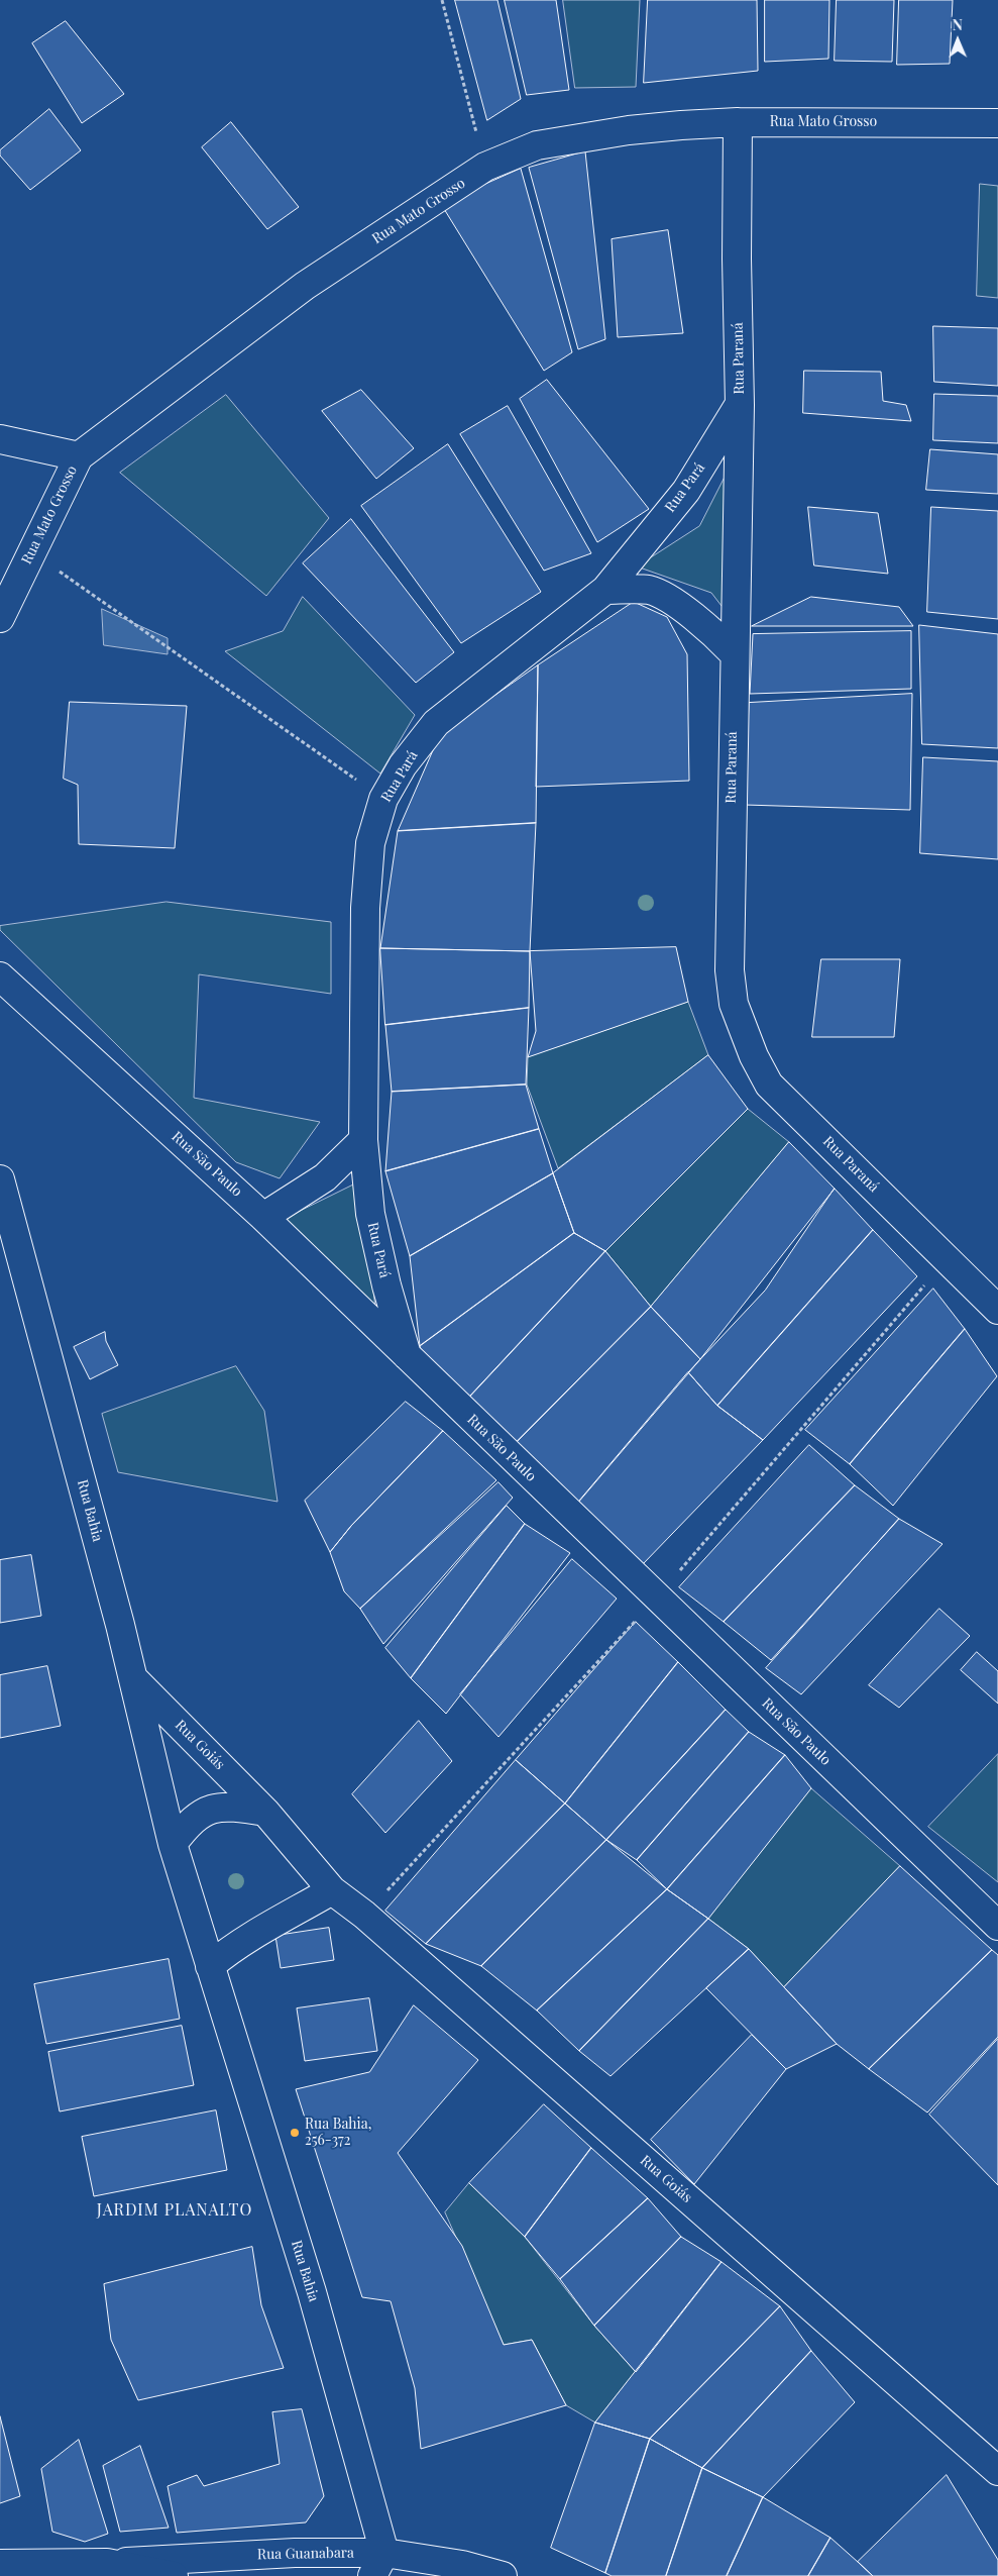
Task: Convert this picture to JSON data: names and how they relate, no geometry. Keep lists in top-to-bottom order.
{
  "streets": {
    "street": [
      "Rua Mato Grosso",
      "Rua Paraná",
      "Rua Pará",
      "Rua São Paulo",
      "Rua Bahia",
      "Rua Goiás",
      "Rua Guanabara"
    ]
  },
  "crossings": [
    ["Rua Mato Grosso", "Rua Paraná"],
    ["Rua Paraná", "Rua Pará"],
    ["Rua Pará", "Rua São Paulo"],
    ["Rua Bahia", "Rua Goiás"],
    ["Rua Bahia", "Rua Guanabara"]
  ],
  "districts": ["JARDIM PLANALTO"],
  "places": ["Rua Bahia, 256-372"],
  "north": "top"
}
